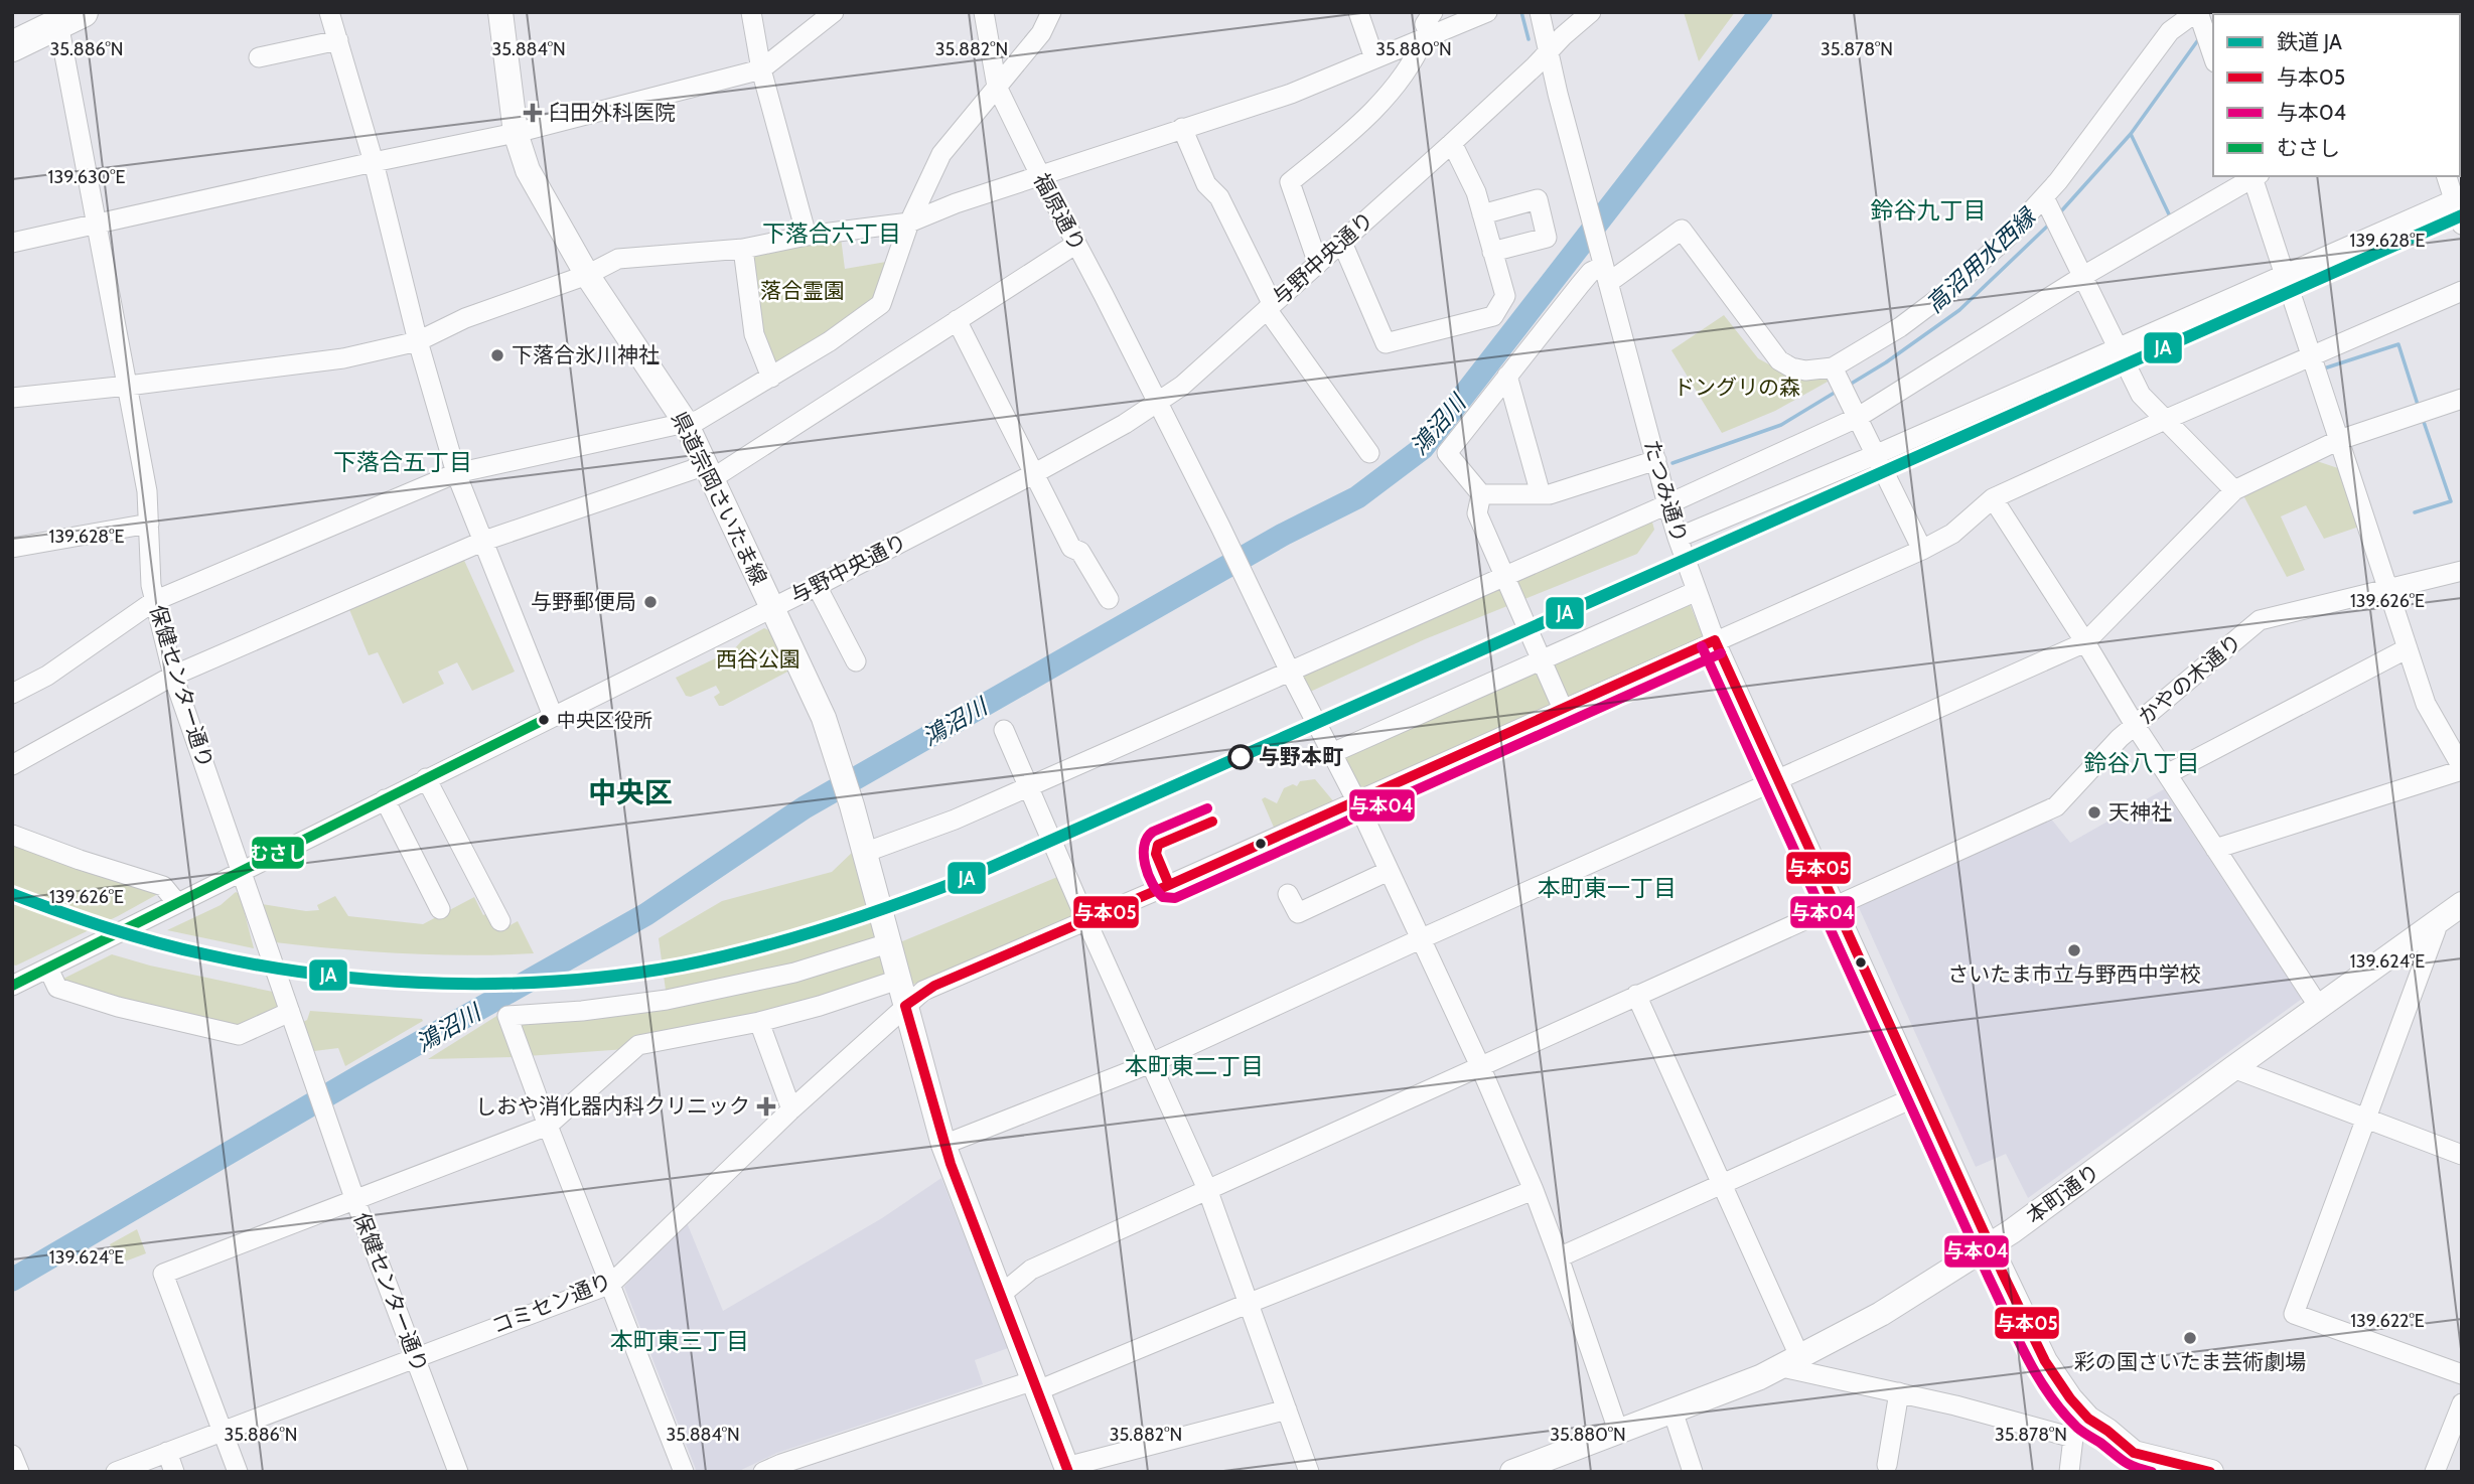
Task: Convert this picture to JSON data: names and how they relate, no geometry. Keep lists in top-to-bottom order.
{
  "streets": {
    "main road": ["たつみ通り", "県道宗岡さいたま線", "本町通り"],
    "street": [
      "福原通り",
      "与野中央通り",
      "かやの木通り",
      "保健センター通り",
      "コミセン通り"
    ]
  },
  "crossings": [
    ["福原通り", "与野中央通り"],
    ["福原通り", "かやの木通り"],
    ["福原通り", "本町通り"],
    ["福原通り", "コミセン通り"],
    ["与野中央通り", "たつみ通り"],
    ["与野中央通り", "県道宗岡さいたま線"],
    ["与野中央通り", "保健センター通り"],
    ["たつみ通り", "かやの木通り"],
    ["たつみ通り", "本町通り"],
    ["たつみ通り", "コミセン通り"],
    ["県道宗岡さいたま線", "かやの木通り"],
    ["県道宗岡さいたま線", "コミセン通り"],
    ["保健センター通り", "コミセン通り"]
  ],
  "districts": [
    "鈴谷九丁目",
    "下落合六丁目",
    "下落合五丁目",
    "鈴谷八丁目",
    "中央区",
    "本町東一丁目",
    "本町東二丁目",
    "本町東三丁目"
  ],
  "water": ["高沼用水西縁", "鴻沼川"],
  "parks": ["落合霊園", "ドングリの森", "西谷公園"],
  "places": {
    "health": ["臼田外科医院", "しおや消化器内科クリニック"],
    "other": [
      "下落合氷川神社",
      "与野郵便局",
      "中央区役所",
      "与野本町",
      "天神社",
      "さいたま市立与野西中学校",
      "彩の国さいたま芸術劇場"
    ]
  },
  "lines": [
    "rail line JA",
    "transit line 与本05",
    "transit line 与本04",
    "transit line むさし"
  ],
  "legend": [
    "鉄道 JA",
    "与本05",
    "与本04",
    "むさし"
  ],
  "coordinates": [
    "35.886°N",
    "35.884°N",
    "35.882°N",
    "35.880°N",
    "35.878°N",
    "139.630°E",
    "139.628°E",
    "139.626°E",
    "139.624°E",
    "139.622°E"
  ]
}
